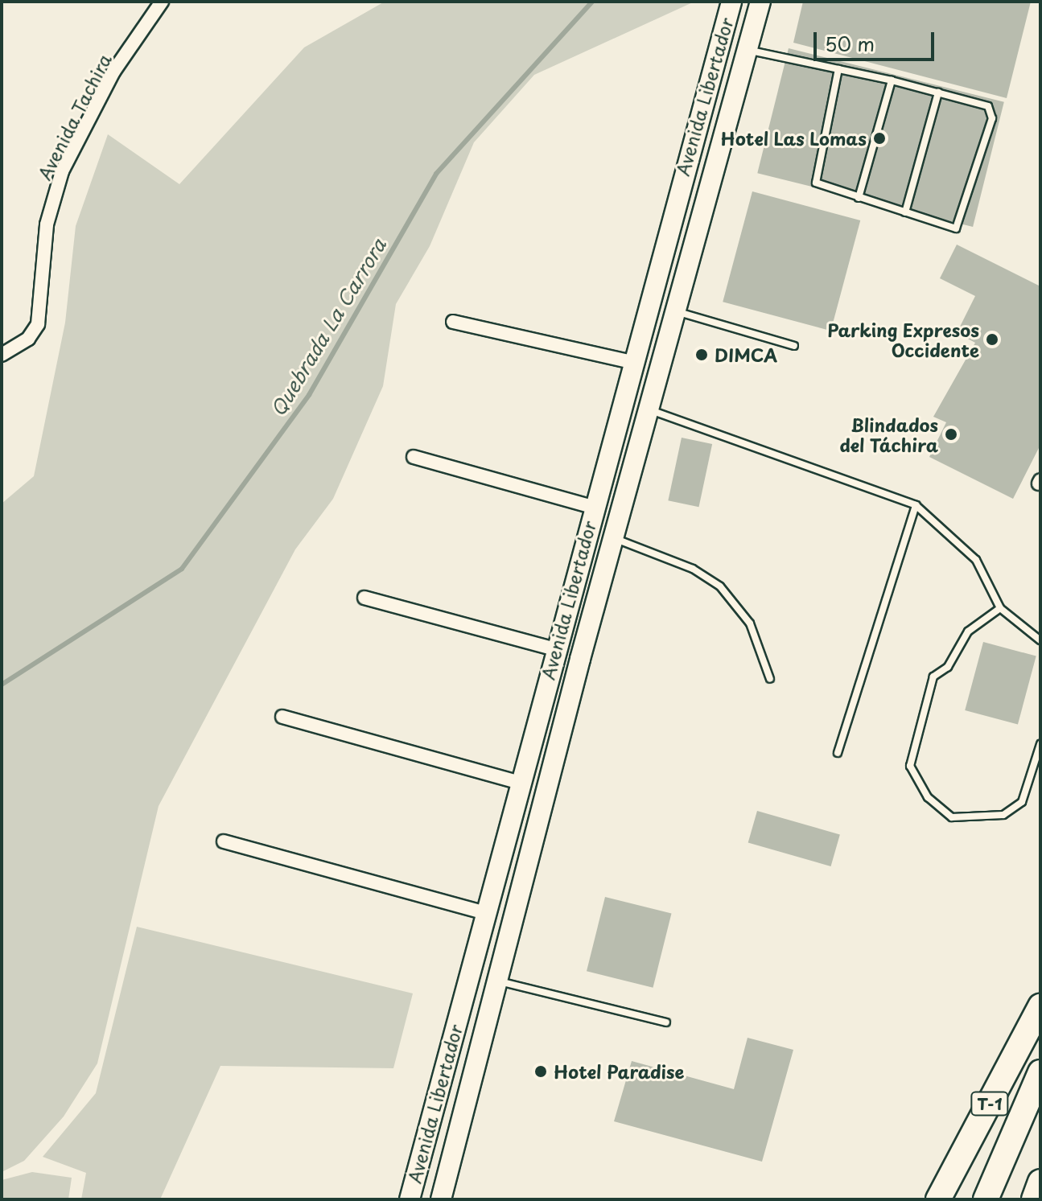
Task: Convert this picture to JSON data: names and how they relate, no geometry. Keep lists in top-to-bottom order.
{
  "streets": {
    "highway": ["T-1"],
    "main road": ["Avenida Libertador"],
    "street": ["Avenida Tachira"]
  },
  "water": ["Quebrada La Carrora"],
  "places": [
    "Hotel Las Lomas",
    "Parking Expresos Occidente",
    "DIMCA",
    "Blindados del Táchira",
    "Hotel Paradise"
  ],
  "scale_bar": "50 m"
}
